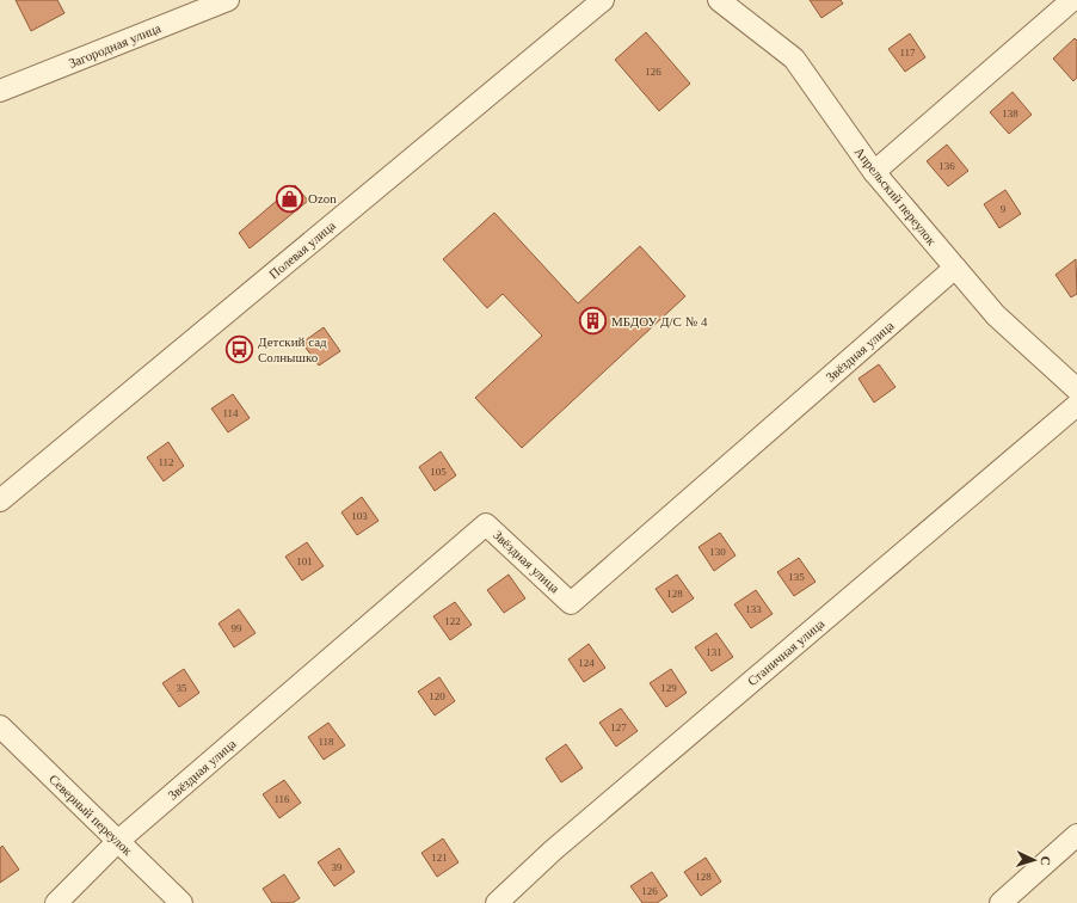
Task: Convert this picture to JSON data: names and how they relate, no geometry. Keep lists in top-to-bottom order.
{
  "streets": {
    "street": [
      "Загородная улица",
      "Апрельский переулок",
      "Полевая улица",
      "Звёздная улица",
      "Станичная улица",
      "Северный переулок"
    ]
  },
  "crossings": [
    ["Апрельский переулок", "Звёздная улица"],
    ["Звёздная улица", "Северный переулок"]
  ],
  "places": {
    "shop": ["Ozon"],
    "building": ["МБДОУ Д/С № 4"],
    "bus stop": ["Детский сад Солнышко"]
  },
  "house_numbers": [
    "117",
    "126",
    "138",
    "136",
    "9",
    "114",
    "112",
    "105",
    "103",
    "130",
    "101",
    "135",
    "128",
    "133",
    "122",
    "99",
    "131",
    "124",
    "35",
    "129",
    "120",
    "127",
    "118",
    "116",
    "121",
    "39",
    "128",
    "126"
  ],
  "north": "right"
}
